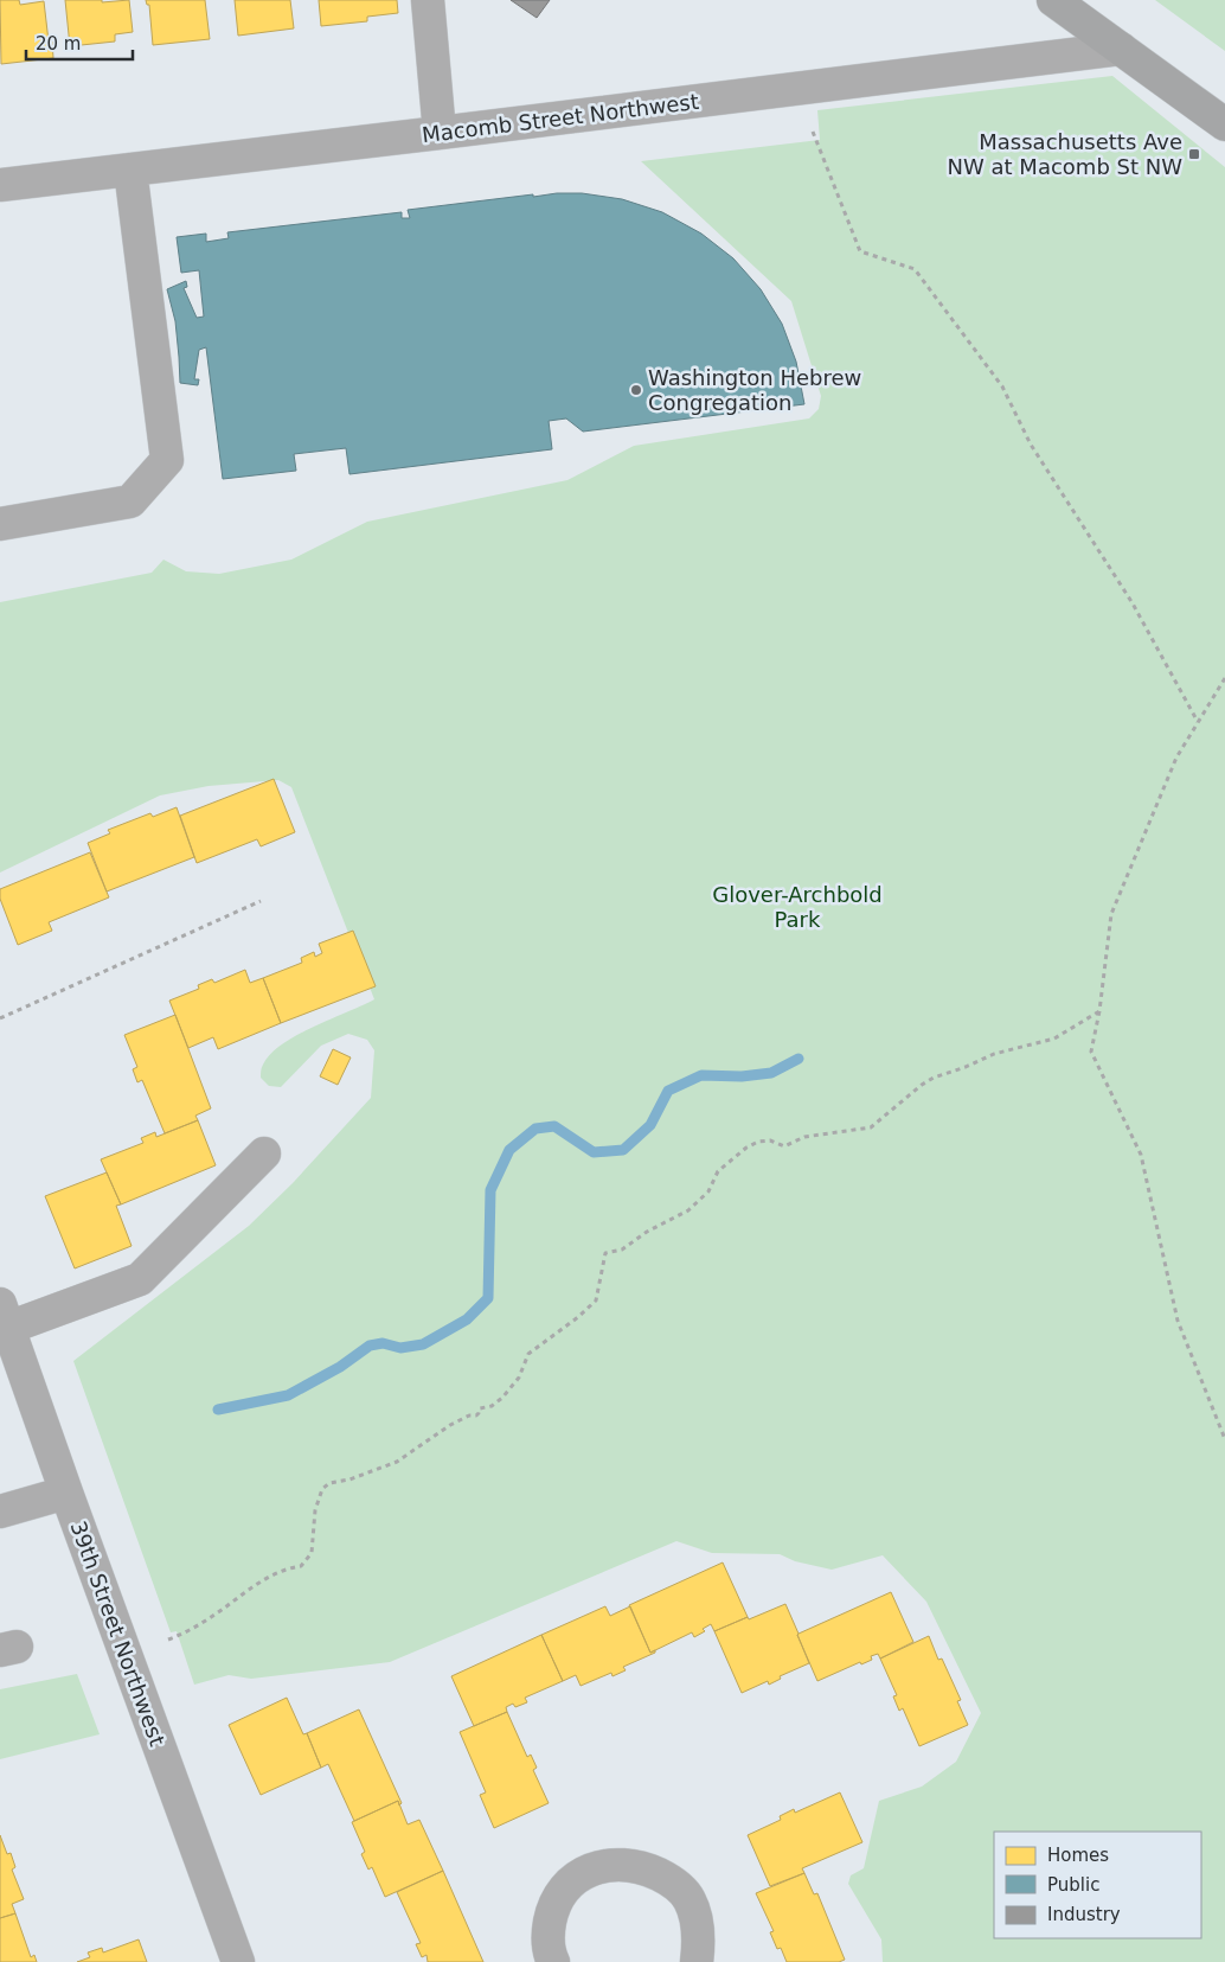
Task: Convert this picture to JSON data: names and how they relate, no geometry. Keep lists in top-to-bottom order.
{
  "streets": {
    "street": ["Macomb Street Northwest", "39th Street Northwest"]
  },
  "parks": ["Glover-Archbold Park"],
  "places": {
    "transit": ["Massachusetts Ave NW at Macomb St NW"],
    "other": ["Washington Hebrew Congregation"]
  },
  "legend": ["Homes", "Public", "Industry"],
  "scale_bar": "20 m"
}
